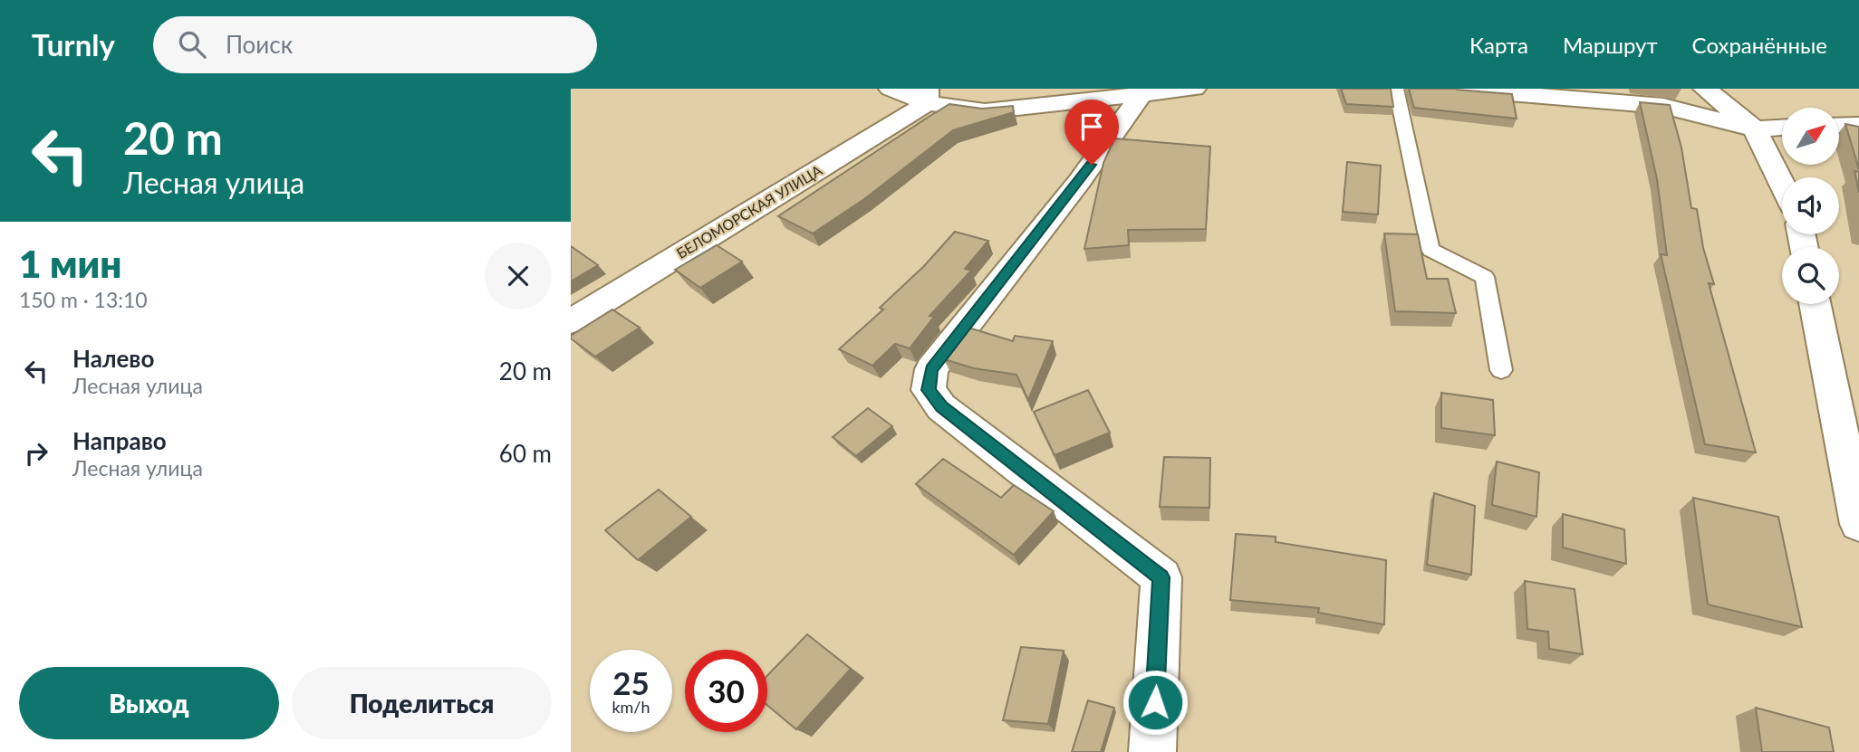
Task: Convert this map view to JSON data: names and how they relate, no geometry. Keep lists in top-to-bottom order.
{
  "streets": {
    "street": ["БЕЛОМОРСКАЯ УЛИЦА"]
  },
  "north": "top right",
  "page": {
    "header": "Turnly",
    "search": "Поиск",
    "nav": ["Карта", "Маршрут", "Сохранённые"],
    "turn": ["20 m", "Лесная улица"],
    "heading": ["1 мин", "150 m · 13:10"],
    "list": [
      {
        "name": "Налево",
        "note": "Лесная улица",
        "value": "20 m"
      },
      {
        "name": "Направо",
        "note": "Лесная улица",
        "value": "60 m"
      }
    ],
    "speed": "25 km/h",
    "limit": "30",
    "buttons": ["Выход", "Поделиться"]
  }
}
